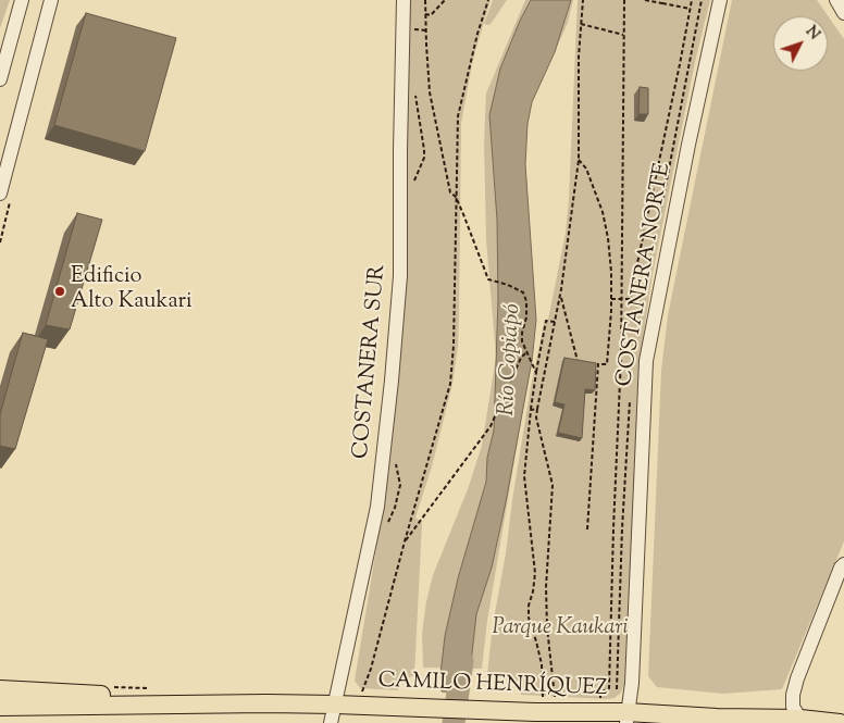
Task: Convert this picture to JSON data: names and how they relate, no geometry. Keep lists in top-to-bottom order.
{
  "streets": {
    "main road": ["CAMILO HENRÍQUEZ"],
    "street": ["COSTANERA NORTE", "COSTANERA SUR"]
  },
  "crossings": [
    ["COSTANERA NORTE", "CAMILO HENRÍQUEZ"],
    ["COSTANERA SUR", "CAMILO HENRÍQUEZ"]
  ],
  "water": ["Río Copiapó"],
  "parks": ["Parque Kaukari"],
  "places": ["Edificio Alto Kaukari"],
  "north": "top right"
}
